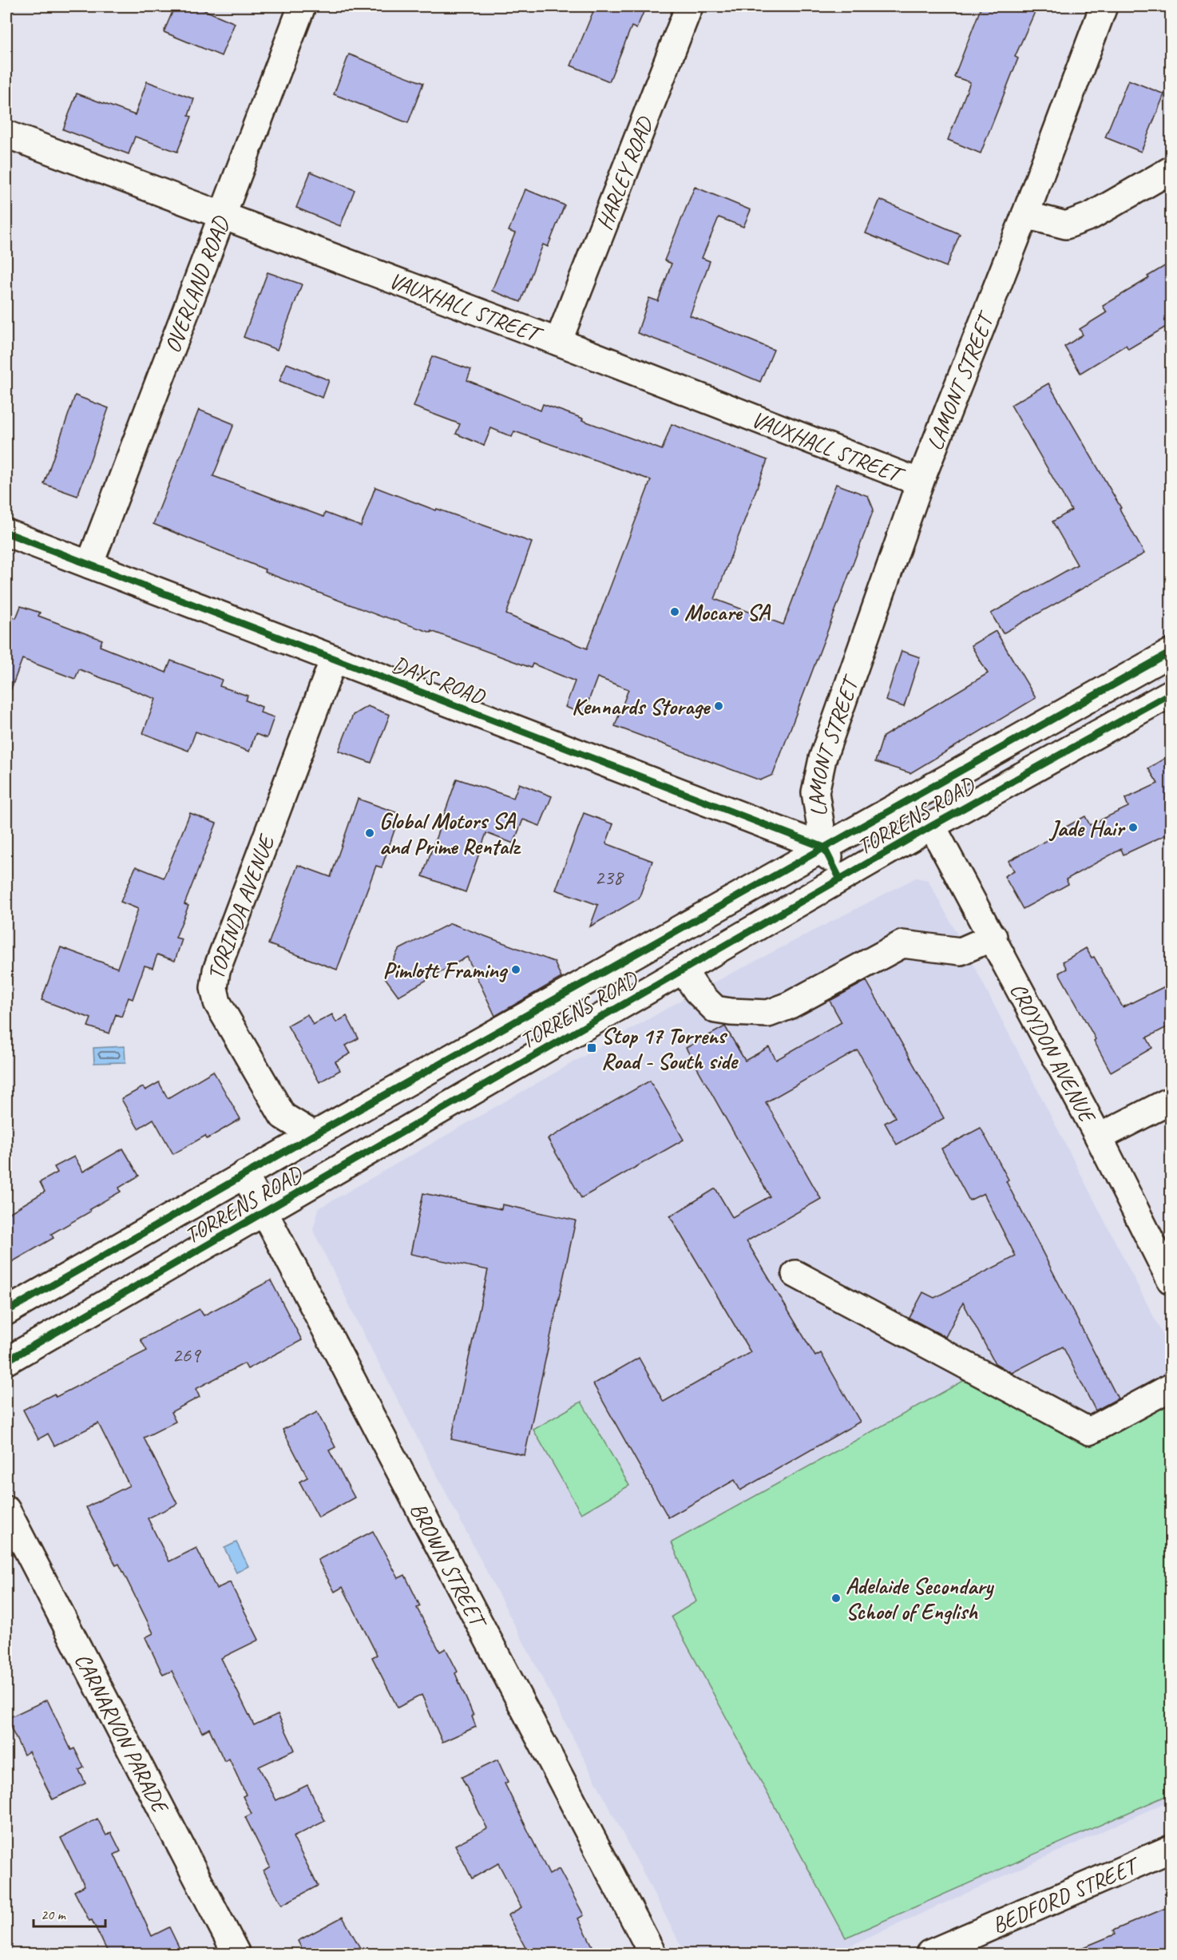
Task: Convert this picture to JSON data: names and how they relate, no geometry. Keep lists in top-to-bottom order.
{
  "streets": {
    "street": [
      "HARLEY ROAD",
      "OVERLAND ROAD",
      "VAUXHALL STREET",
      "LAMONT STREET",
      "DAYS ROAD",
      "TORRENS ROAD",
      "TORINDA AVENUE",
      "CROYDON AVENUE",
      "BROWN STREET",
      "CARNARVON PARADE",
      "BEDFORD STREET"
    ]
  },
  "crossings": [
    ["HARLEY ROAD", "VAUXHALL STREET"],
    ["OVERLAND ROAD", "VAUXHALL STREET"],
    ["OVERLAND ROAD", "DAYS ROAD"],
    ["VAUXHALL STREET", "LAMONT STREET"],
    ["LAMONT STREET", "DAYS ROAD"],
    ["LAMONT STREET", "TORRENS ROAD"],
    ["DAYS ROAD", "TORRENS ROAD"],
    ["DAYS ROAD", "TORINDA AVENUE"],
    ["TORRENS ROAD", "TORINDA AVENUE"],
    ["TORRENS ROAD", "CROYDON AVENUE"],
    ["TORRENS ROAD", "BROWN STREET"]
  ],
  "places": {
    "other": [
      "Mocare SA",
      "Kennards Storage",
      "Jade Hair",
      "Global Motors SA and Prime Rentalz",
      "Pimlott Framing",
      "Adelaide Secondary School of English"
    ],
    "transit": ["Stop 17 Torrens Road - South side"]
  },
  "house_numbers": ["238", "269"],
  "scale_bar": "20 m"
}
